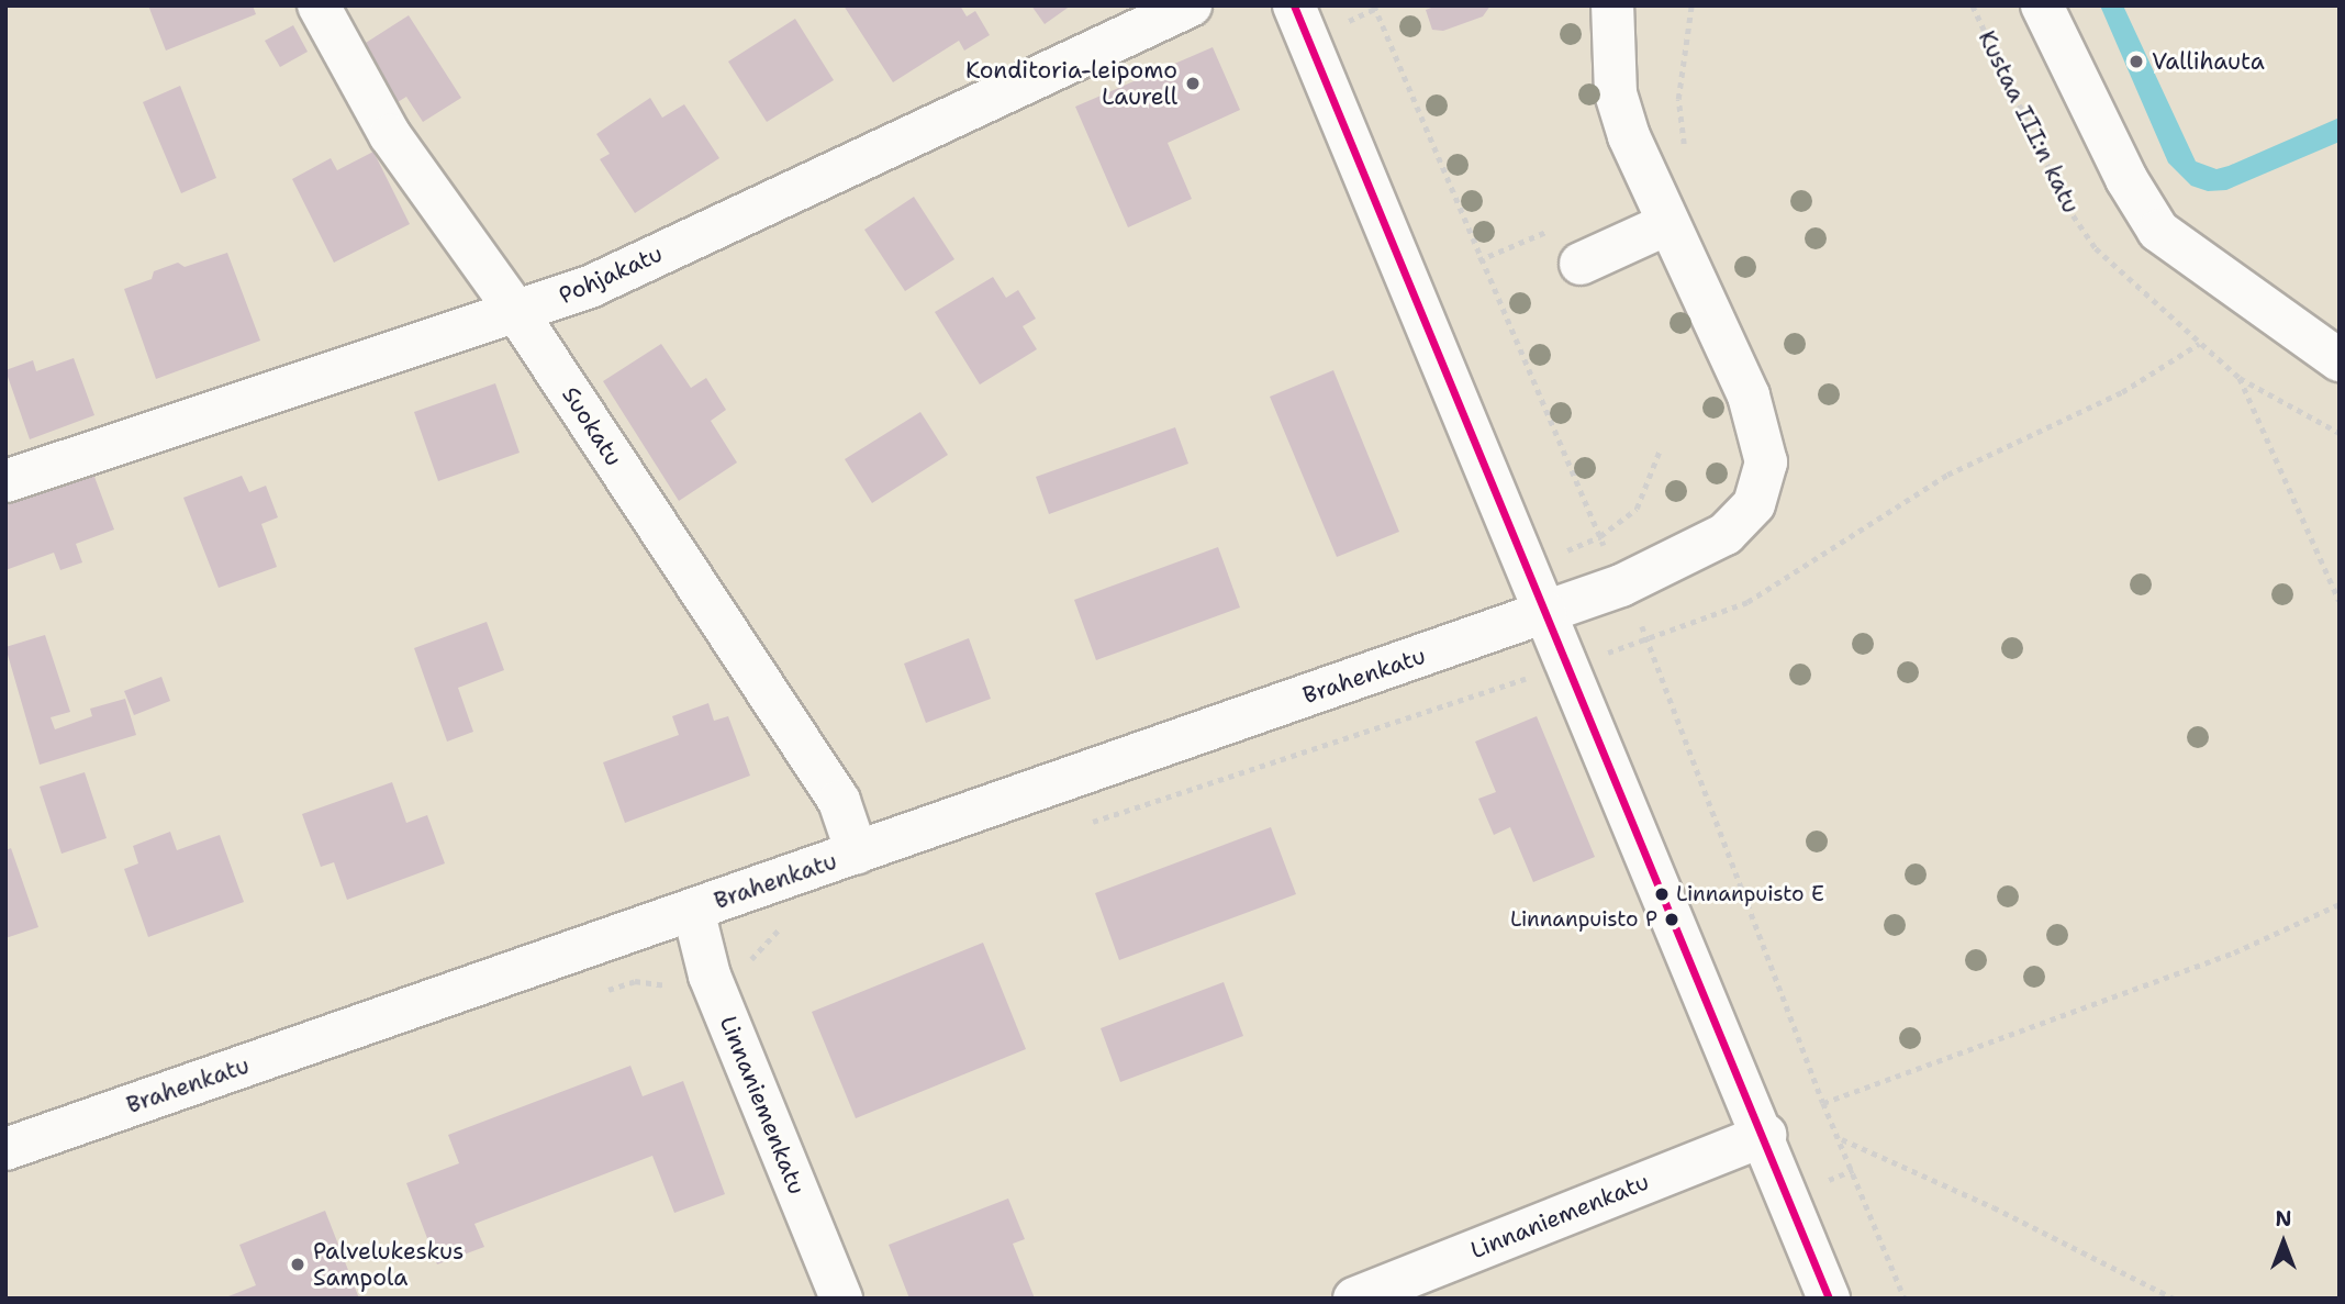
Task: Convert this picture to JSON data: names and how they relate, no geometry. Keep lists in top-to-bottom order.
{
  "streets": {
    "street": [
      "Pohjakatu",
      "Suokatu",
      "Brahenkatu",
      "Linnaniemenkatu"
    ],
    "path": ["Kustaa III:n katu"]
  },
  "crossings": [
    ["Pohjakatu", "Suokatu"],
    ["Suokatu", "Brahenkatu"],
    ["Brahenkatu", "Linnaniemenkatu"]
  ],
  "places": [
    "Vallihauta",
    "Konditoria-leipomo Laurell",
    "Linnanpuisto E",
    "Linnanpuisto P",
    "Palvelukeskus Sampola"
  ],
  "north": "top"
}
